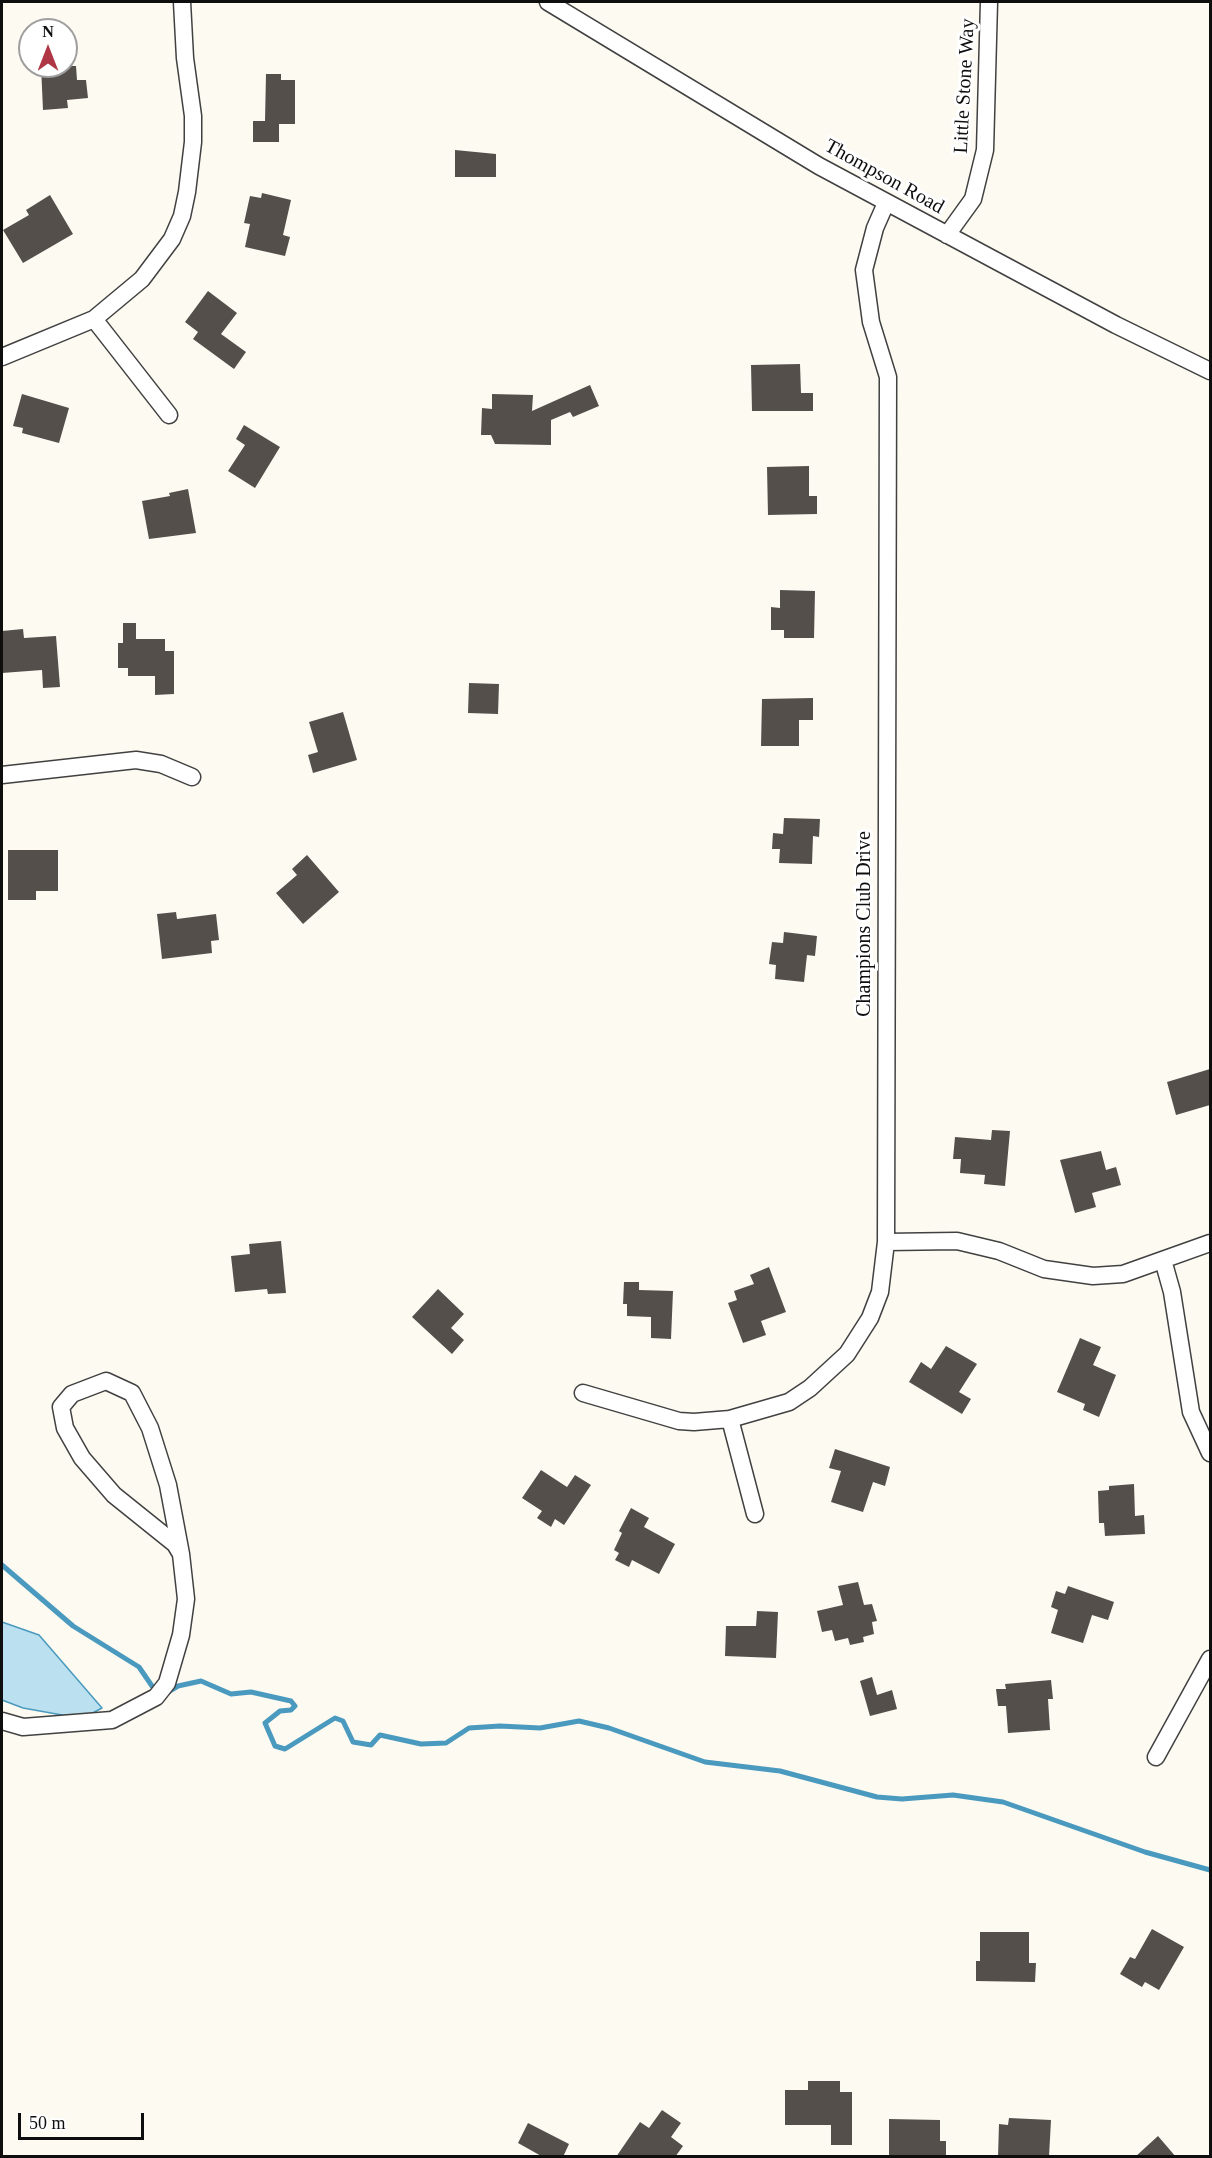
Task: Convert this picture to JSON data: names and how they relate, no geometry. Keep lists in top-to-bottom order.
{
  "streets": {
    "street": ["Little Stone Way", "Thompson Road", "Champions Club Drive"]
  },
  "crossings": [
    ["Little Stone Way", "Thompson Road"],
    ["Thompson Road", "Champions Club Drive"]
  ],
  "scale_bar": "50 m",
  "north": "top"
}
